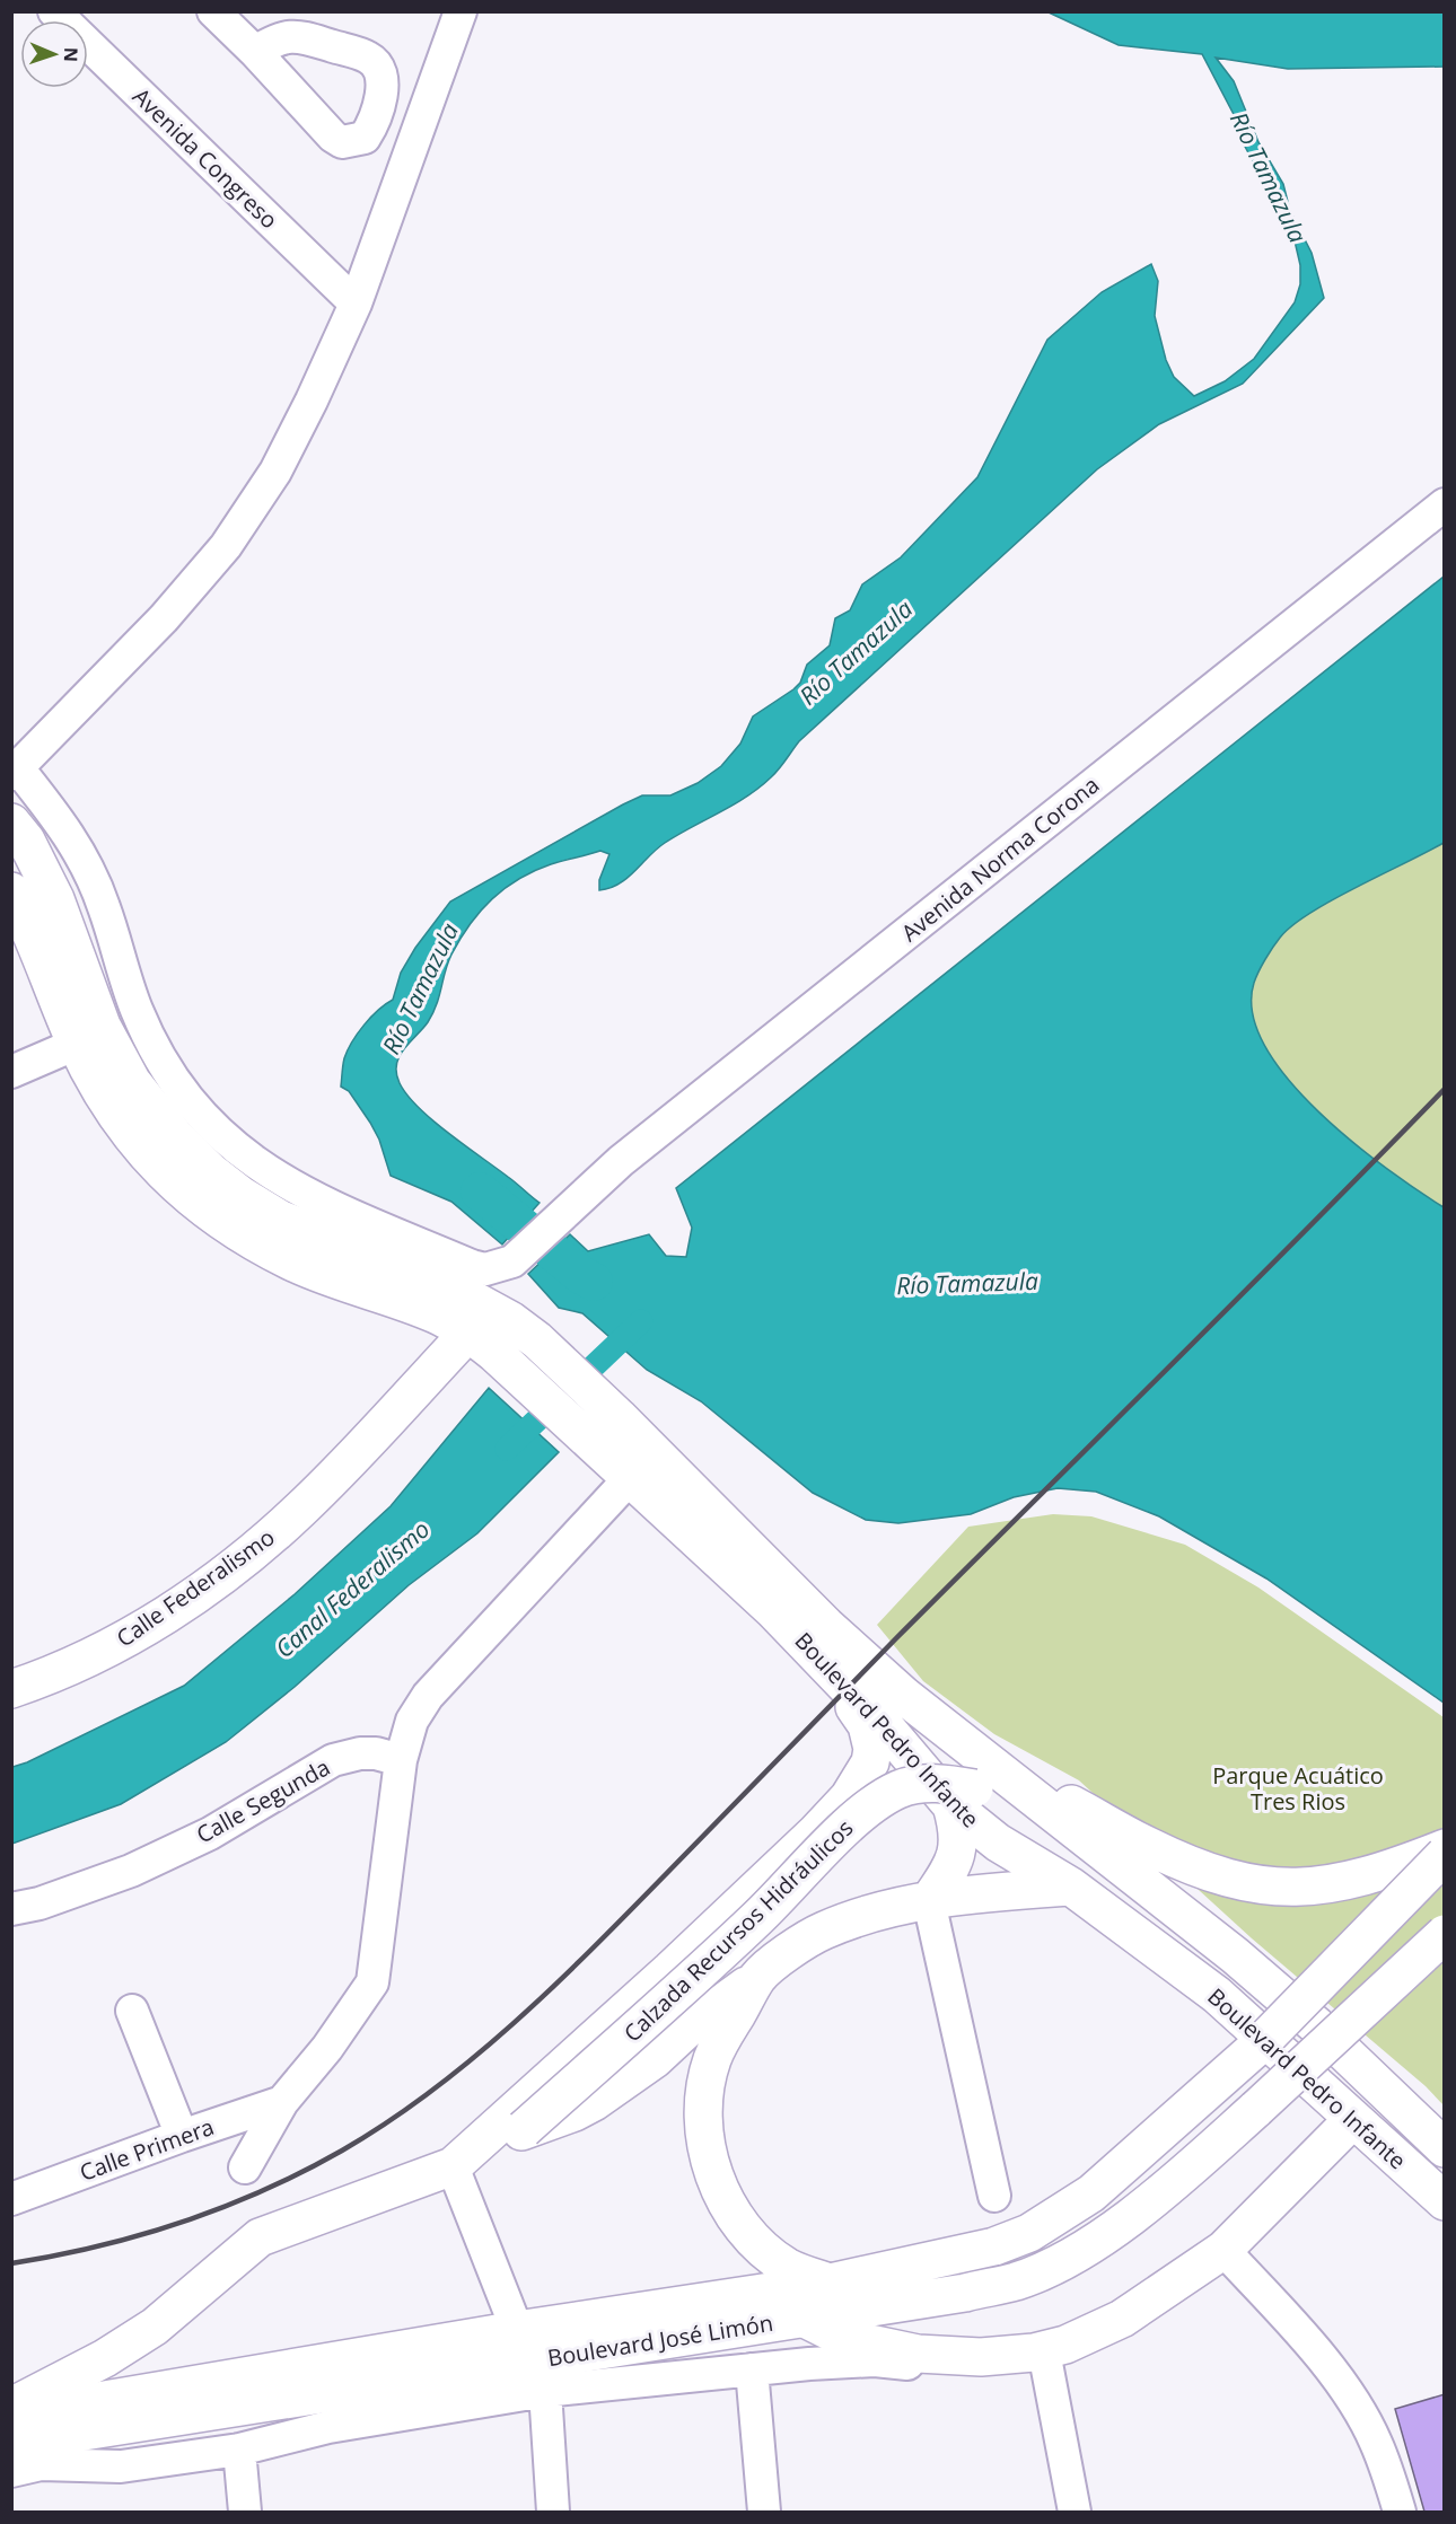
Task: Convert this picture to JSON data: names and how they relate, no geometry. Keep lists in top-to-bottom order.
{
  "streets": {
    "main road": [
      "Calle Federalismo",
      "Boulevard Pedro Infante",
      "Calzada Recursos Hidráulicos",
      "Boulevard José Limón"
    ],
    "street": [
      "Avenida Congreso",
      "Avenida Norma Corona",
      "Calle Segunda",
      "Calle Primera"
    ]
  },
  "crossings": [
    ["Calle Federalismo", "Boulevard Pedro Infante"],
    ["Boulevard Pedro Infante", "Calzada Recursos Hidráulicos"]
  ],
  "water": ["Río Tamazula", "Canal Federalismo"],
  "parks": ["Parque Acuático Tres Rios"],
  "north": "right"
}
